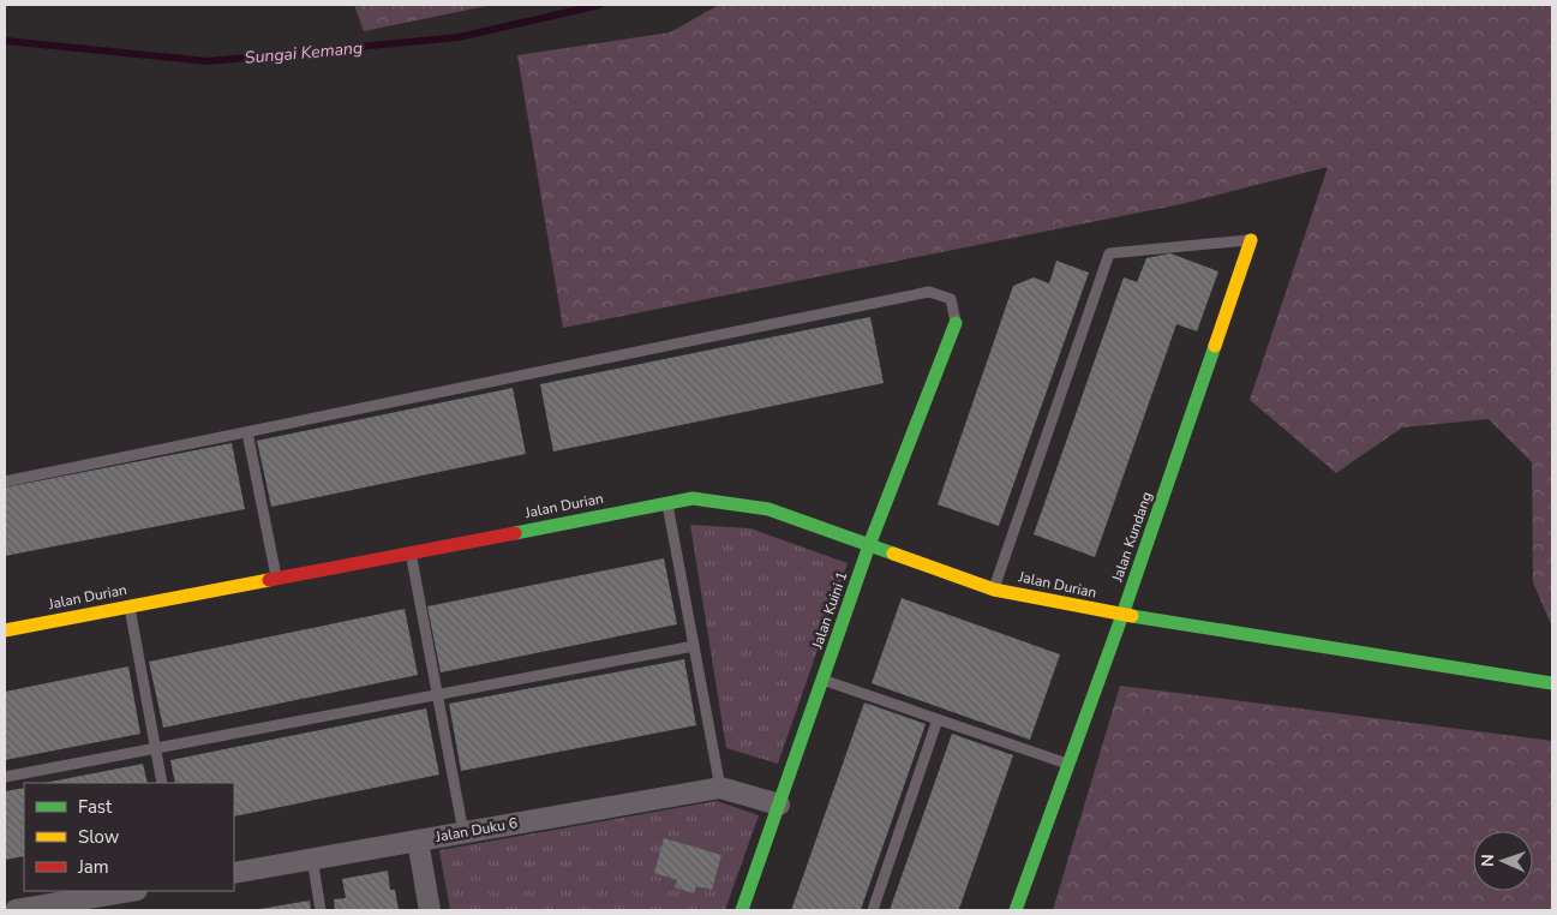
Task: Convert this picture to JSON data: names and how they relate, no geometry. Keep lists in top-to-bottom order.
{
  "streets": {
    "street": [
      "Jalan Durian",
      "Jalan Kundang",
      "Jalan Kuini 1",
      "Jalan Duku 6"
    ]
  },
  "crossings": [
    ["Jalan Durian", "Jalan Kundang"],
    ["Jalan Durian", "Jalan Kuini 1"]
  ],
  "water": ["Sungai Kemang"],
  "legend": ["Fast", "Slow", "Jam"],
  "north": "left"
}
